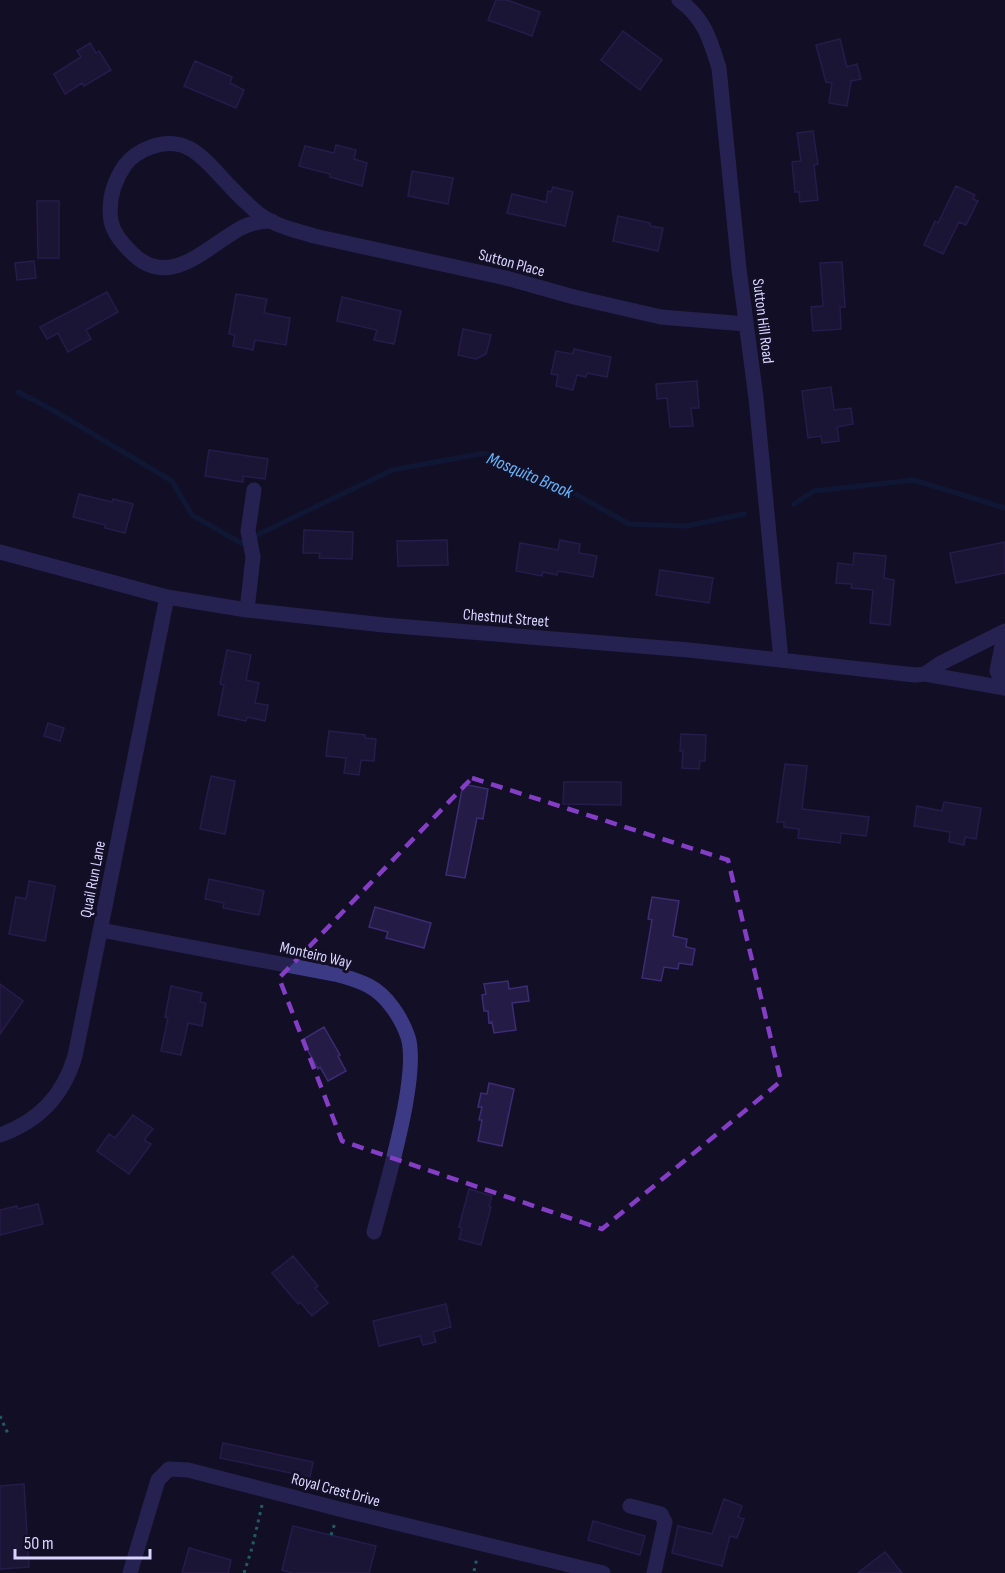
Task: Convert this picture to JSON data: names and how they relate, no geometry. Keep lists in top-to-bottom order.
{
  "streets": {
    "street": [
      "Sutton Place",
      "Sutton Hill Road",
      "Chestnut Street",
      "Quail Run Lane",
      "Monteiro Way",
      "Royal Crest Drive"
    ]
  },
  "crossings": [
    ["Sutton Place", "Sutton Hill Road"],
    ["Sutton Hill Road", "Chestnut Street"],
    ["Chestnut Street", "Quail Run Lane"],
    ["Quail Run Lane", "Monteiro Way"]
  ],
  "water": ["Mosquito Brook"],
  "scale_bar": "50 m"
}
